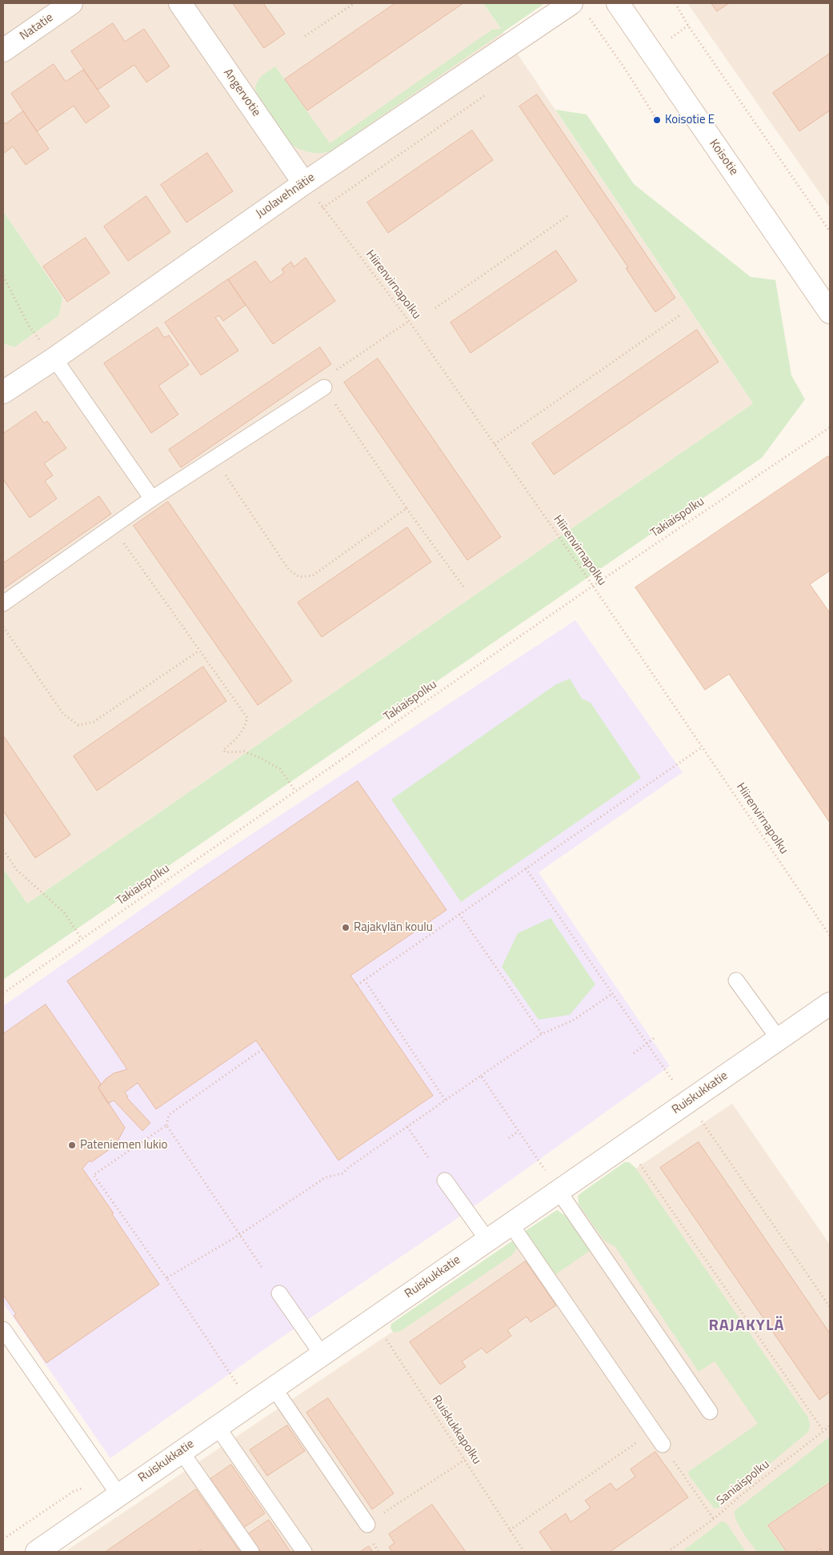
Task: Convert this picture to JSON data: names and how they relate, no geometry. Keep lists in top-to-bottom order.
{
  "streets": {
    "street": [
      "Natatie",
      "Angervotie",
      "Koisotie",
      "Juolavehnätie",
      "Ruiskukkatie"
    ],
    "path": [
      "Hiirenvirnapolku",
      "Takiaispolku",
      "Ruiskukkapolku",
      "Saniaispolku"
    ]
  },
  "crossings": [
    ["Angervotie", "Juolavehnätie"],
    ["Angervotie", "Hiirenvirnapolku"],
    ["Juolavehnätie", "Hiirenvirnapolku"],
    ["Hiirenvirnapolku", "Takiaispolku"],
    ["Ruiskukkatie", "Ruiskukkapolku"]
  ],
  "districts": ["RAJAKYLÄ"],
  "places": ["Koisotie E", "Rajakylän koulu", "Pateniemen lukio"]
}
